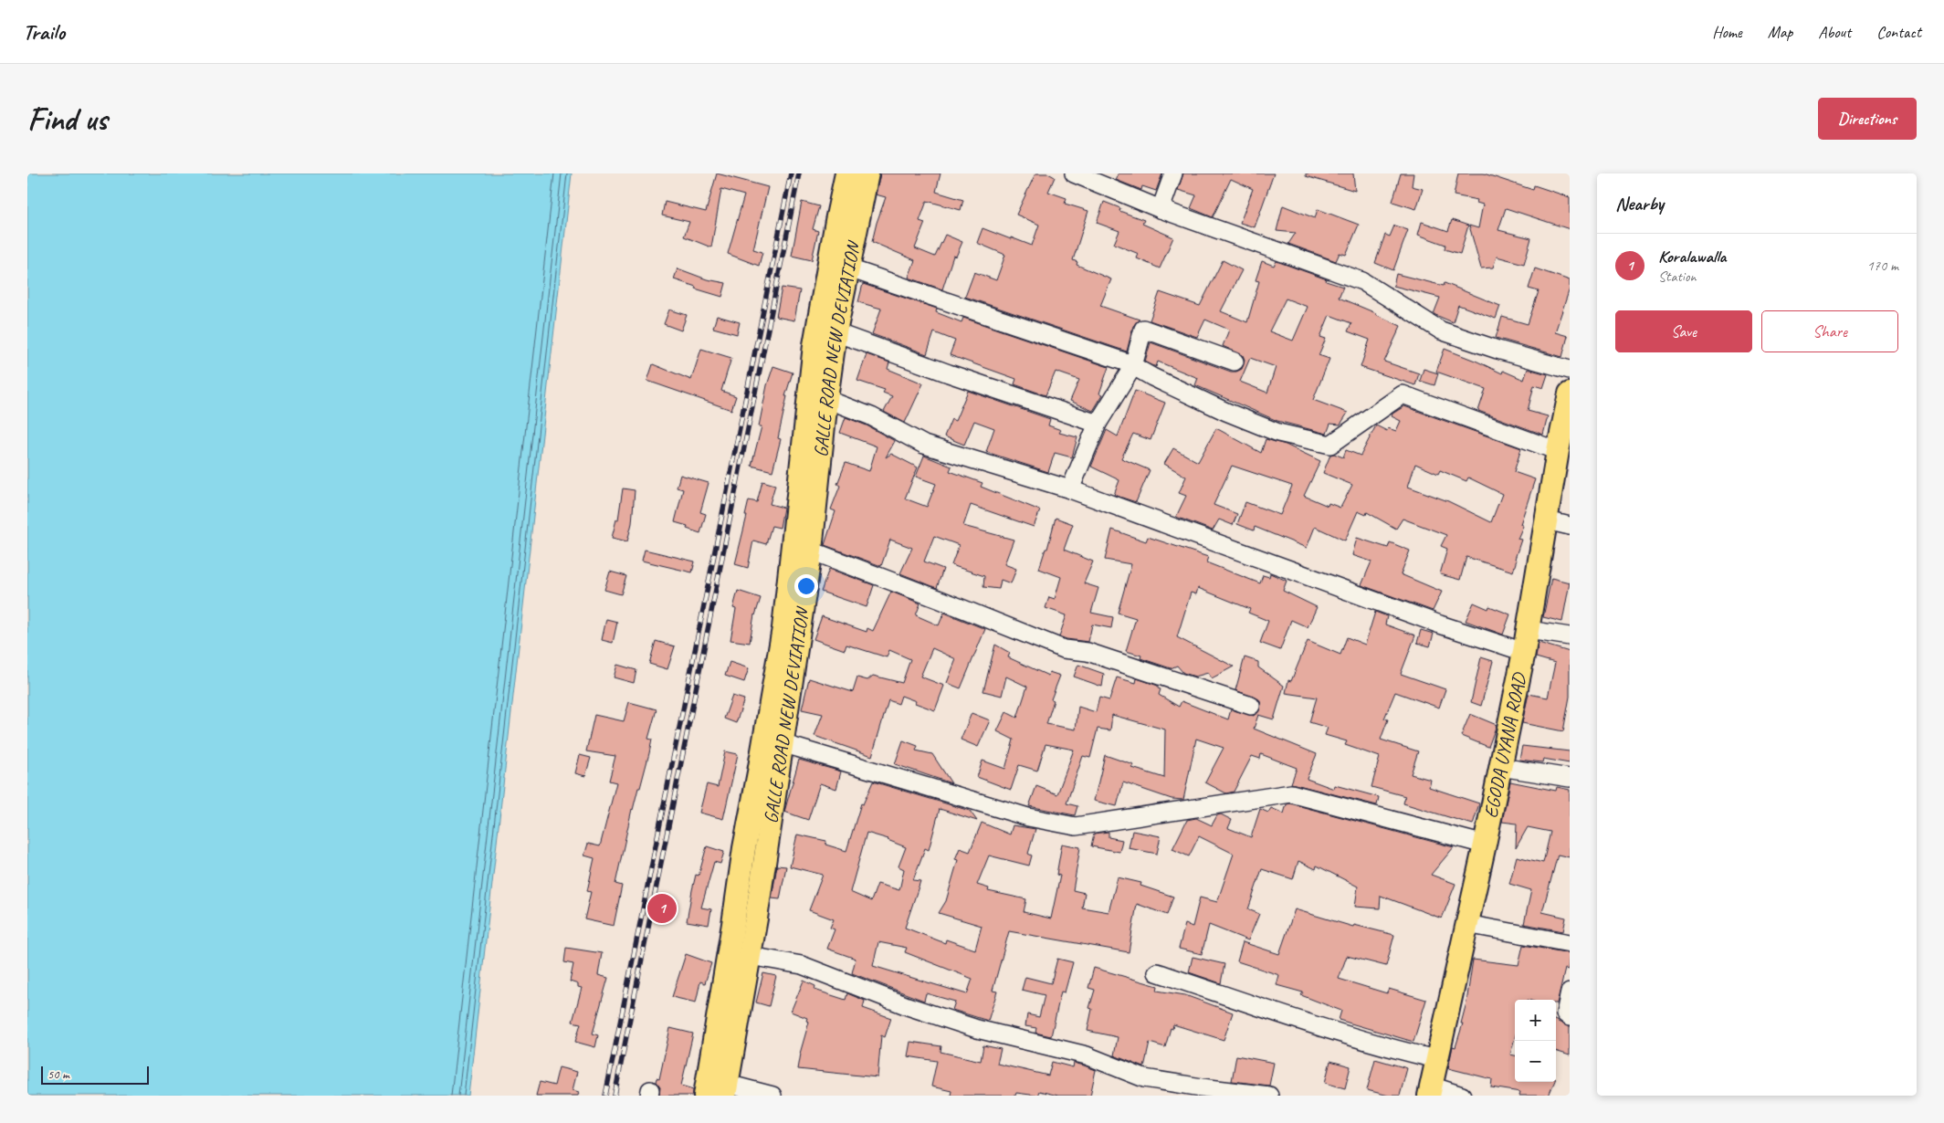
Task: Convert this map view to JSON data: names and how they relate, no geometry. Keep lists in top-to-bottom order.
{
  "streets": {
    "main road": ["GALLE ROAD NEW DEVIATION", "EGODA UYANA ROAD"]
  },
  "scale_bar": "50 m",
  "page": {
    "header": "Trailo",
    "nav": [
      "Home",
      "Map",
      "About",
      "Contact"
    ],
    "buttons": [
      "Directions",
      ["Save", "Share"]
    ],
    "title": "Find us",
    "heading": "Nearby",
    "list": [
      {
        "mark": "1",
        "name": "Koralawalla",
        "note": "Station",
        "value": "170 m"
      }
    ],
    "pins": "1",
    "map_buttons": ["+", "−"],
    "scale": "50 m"
  }
}
